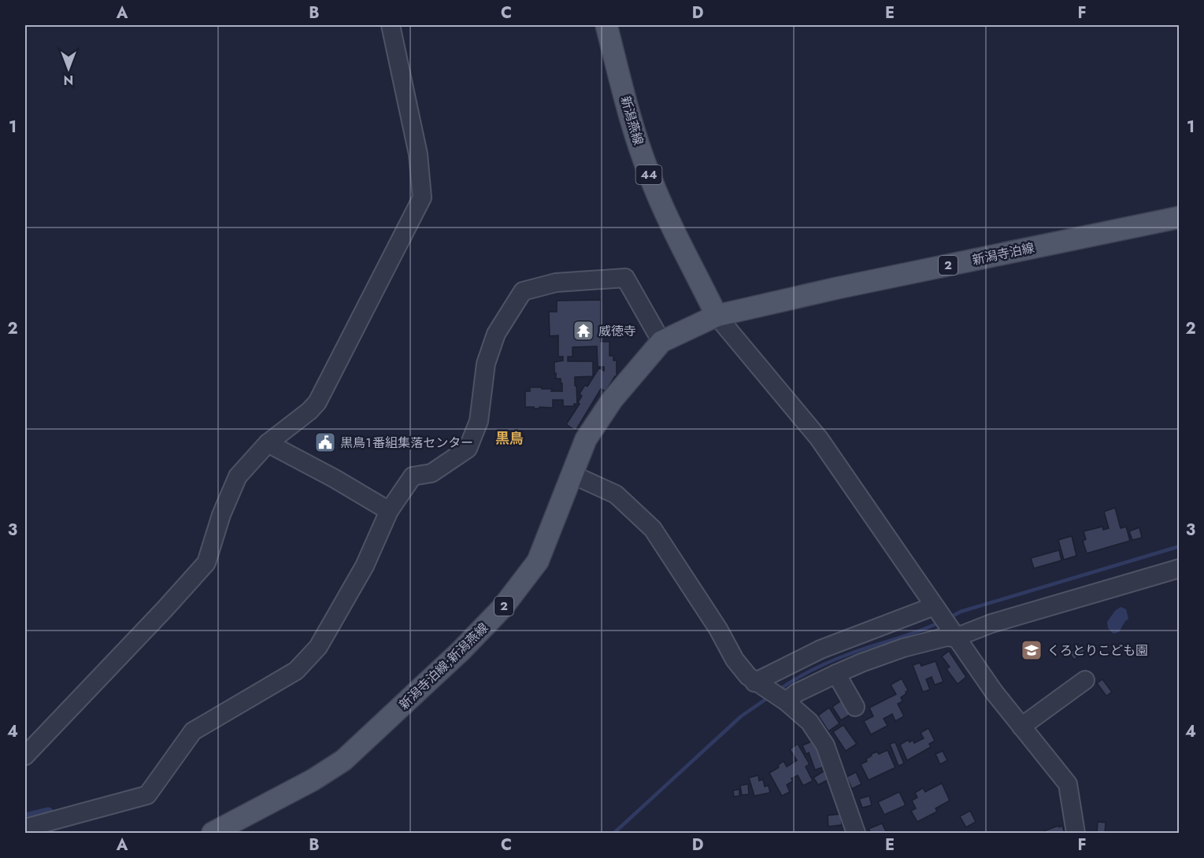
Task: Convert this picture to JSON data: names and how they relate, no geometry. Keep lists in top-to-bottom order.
{
  "streets": {
    "main road": [
      "新潟燕線",
      "44",
      "新潟寺泊線",
      "2",
      "新潟寺泊線;新潟燕線"
    ]
  },
  "crossings": [
    ["新潟燕線", "新潟寺泊線"],
    ["新潟燕線", "新潟寺泊線;新潟燕線"],
    ["新潟寺泊線", "新潟寺泊線;新潟燕線"]
  ],
  "districts": ["黒鳥"],
  "places": {
    "temple": ["威徳寺"],
    "public building": ["黒鳥１番組集落センター"],
    "school or university": ["くろとりこども園"]
  },
  "north": "bottom",
  "grid": {
    "columns": [
      "A",
      "B",
      "C",
      "D",
      "E",
      "F"
    ],
    "rows": [
      "1",
      "2",
      "3",
      "4"
    ]
  }
}
